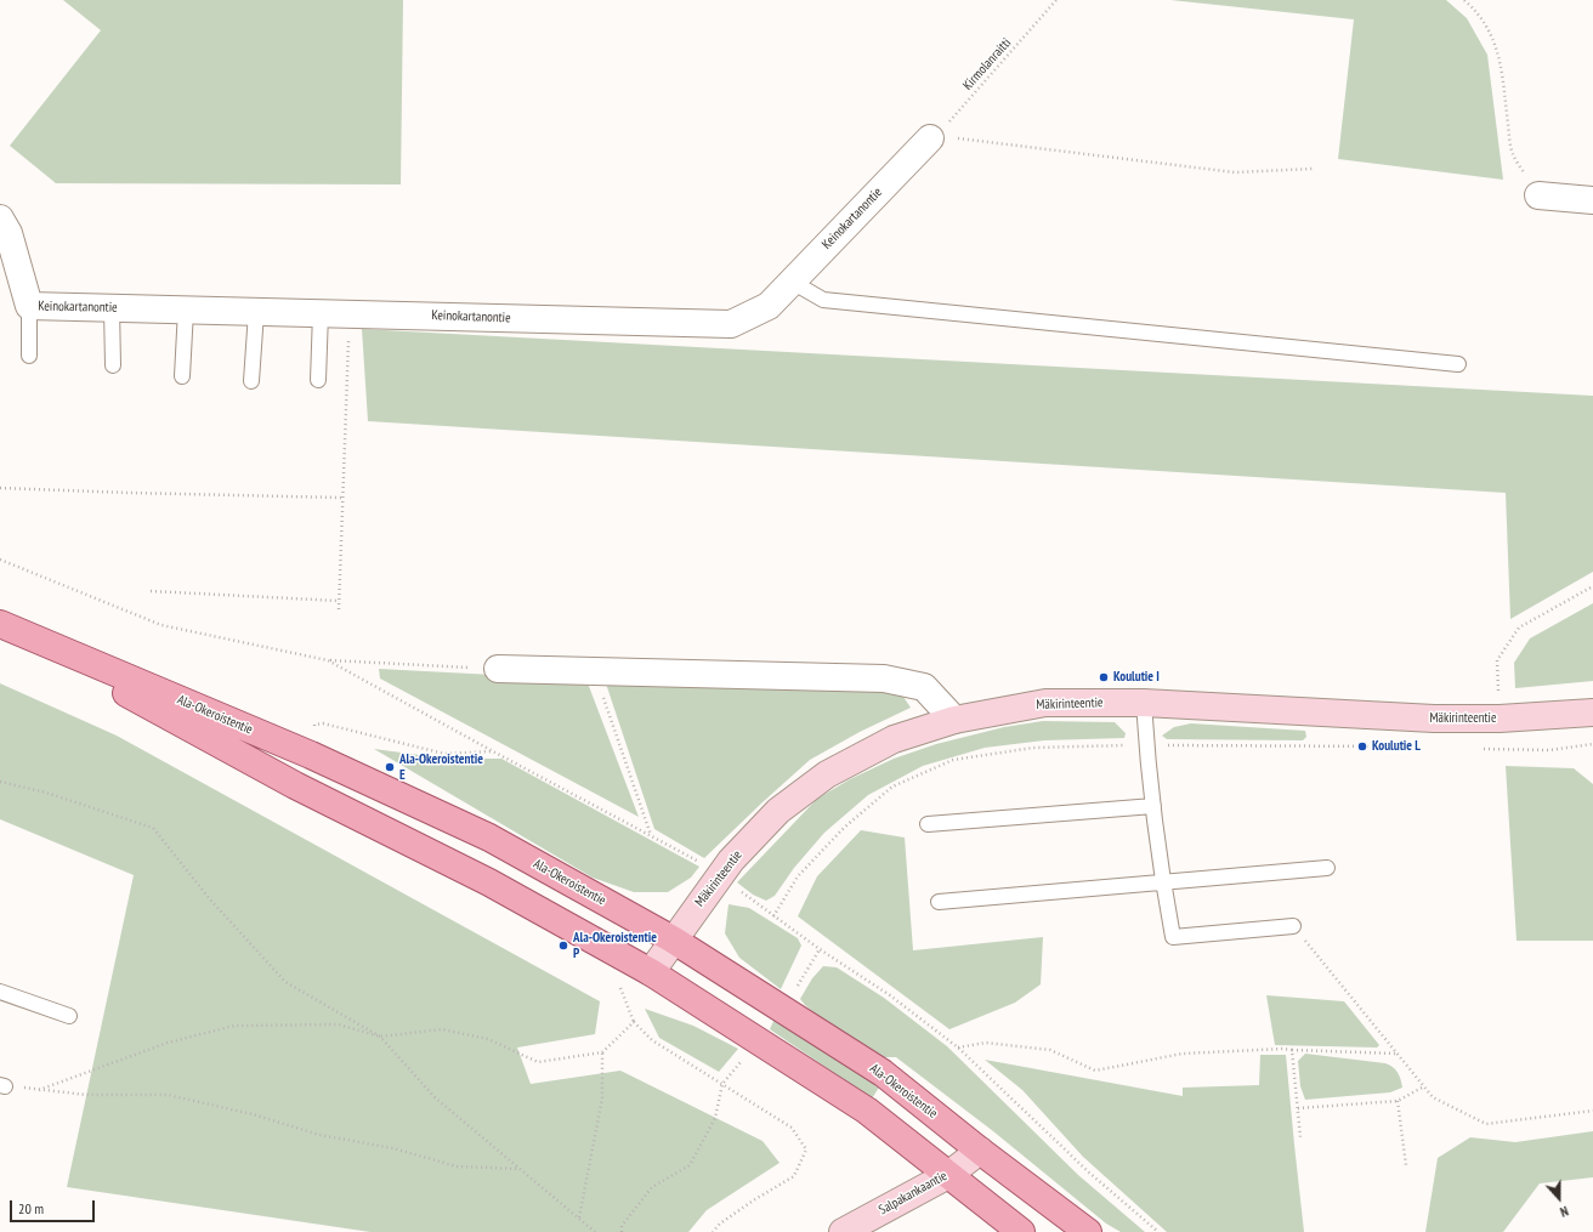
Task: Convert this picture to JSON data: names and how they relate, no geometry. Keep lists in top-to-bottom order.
{
  "streets": {
    "main road": ["Ala-Okeroistentie"],
    "street": ["Keinokartanontie", "Mäkirinteentie", "Salpakankaantie"],
    "path": ["Kirmolanraitti"]
  },
  "crossings": [
    ["Kirmolanraitti", "Keinokartanontie"],
    ["Mäkirinteentie", "Ala-Okeroistentie"],
    ["Ala-Okeroistentie", "Salpakankaantie"]
  ],
  "places": [
    "Koulutie I",
    "Koulutie L",
    "Ala-Okeroistentie E",
    "Ala-Okeroistentie P"
  ],
  "scale_bar": "20 m",
  "north": "bottom"
}
